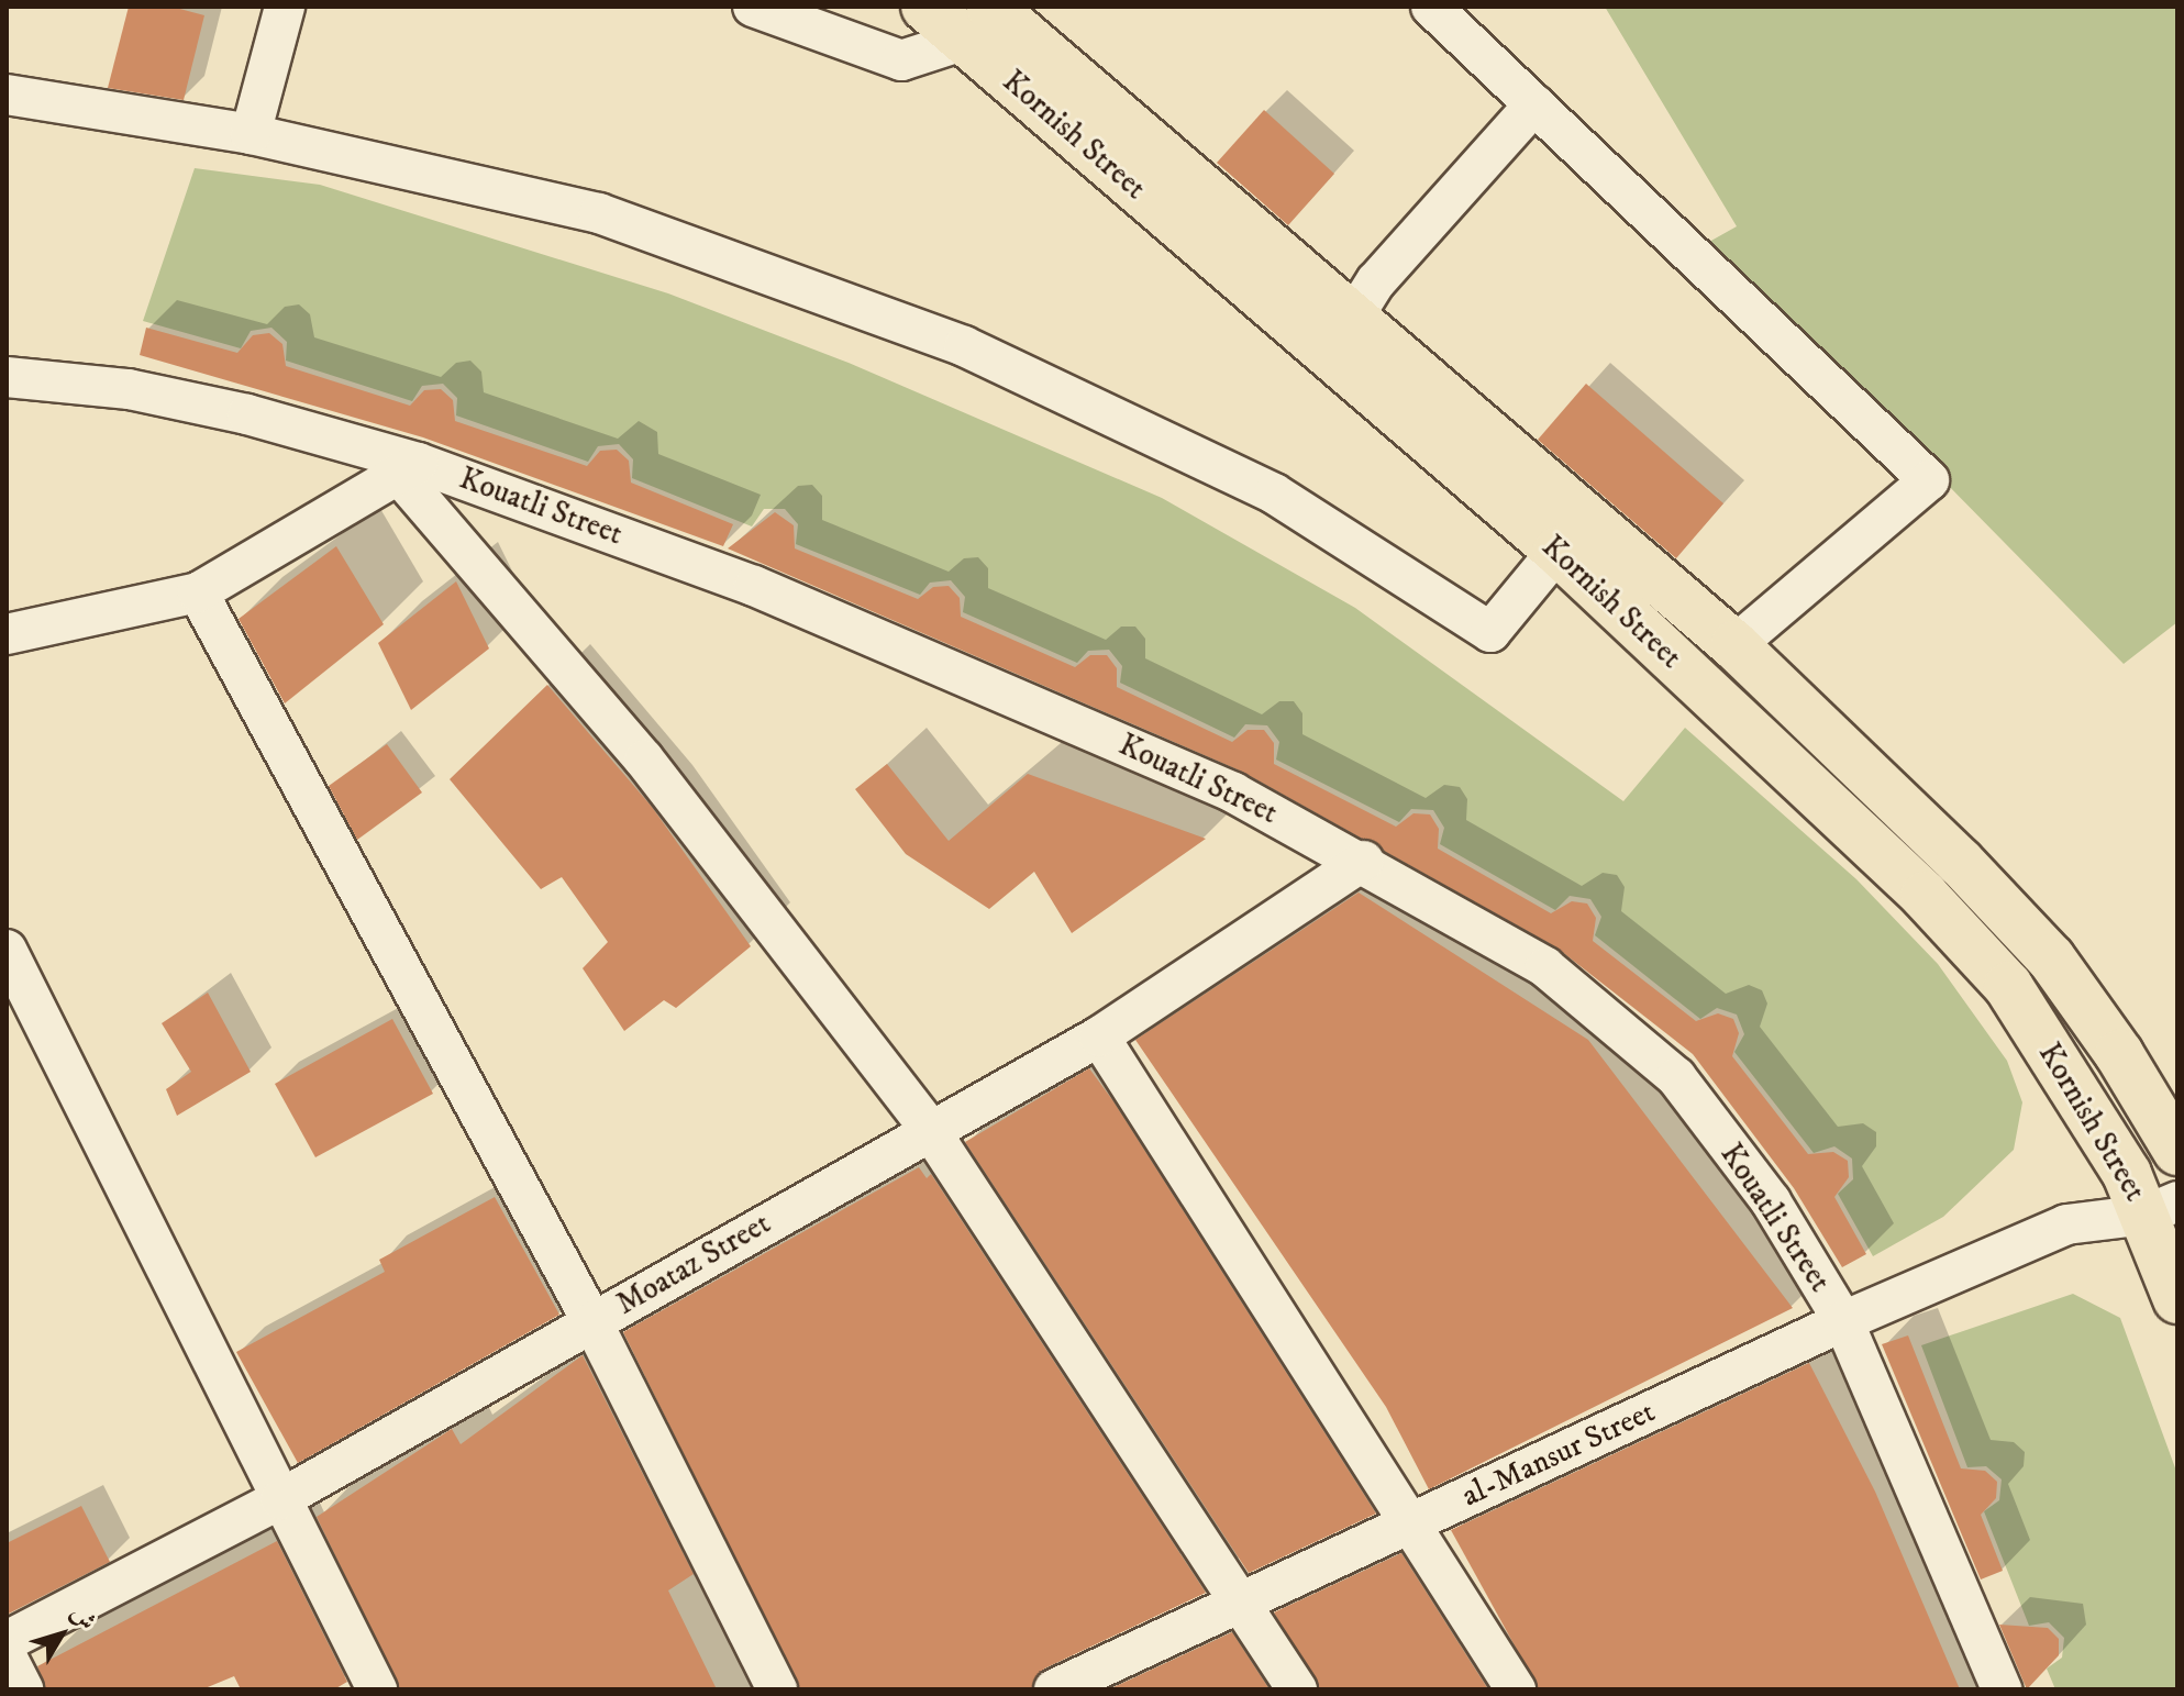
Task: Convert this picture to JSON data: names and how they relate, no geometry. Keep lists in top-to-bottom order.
{
  "streets": {
    "main road": ["Kornish Street"],
    "street": ["Kouatli Street", "Moataz Street", "al-Mansur Street"]
  },
  "crossings": [
    ["Kornish Street", "al-Mansur Street"],
    ["Kouatli Street", "Moataz Street"],
    ["Kouatli Street", "al-Mansur Street"]
  ],
  "north": "top right"
}
